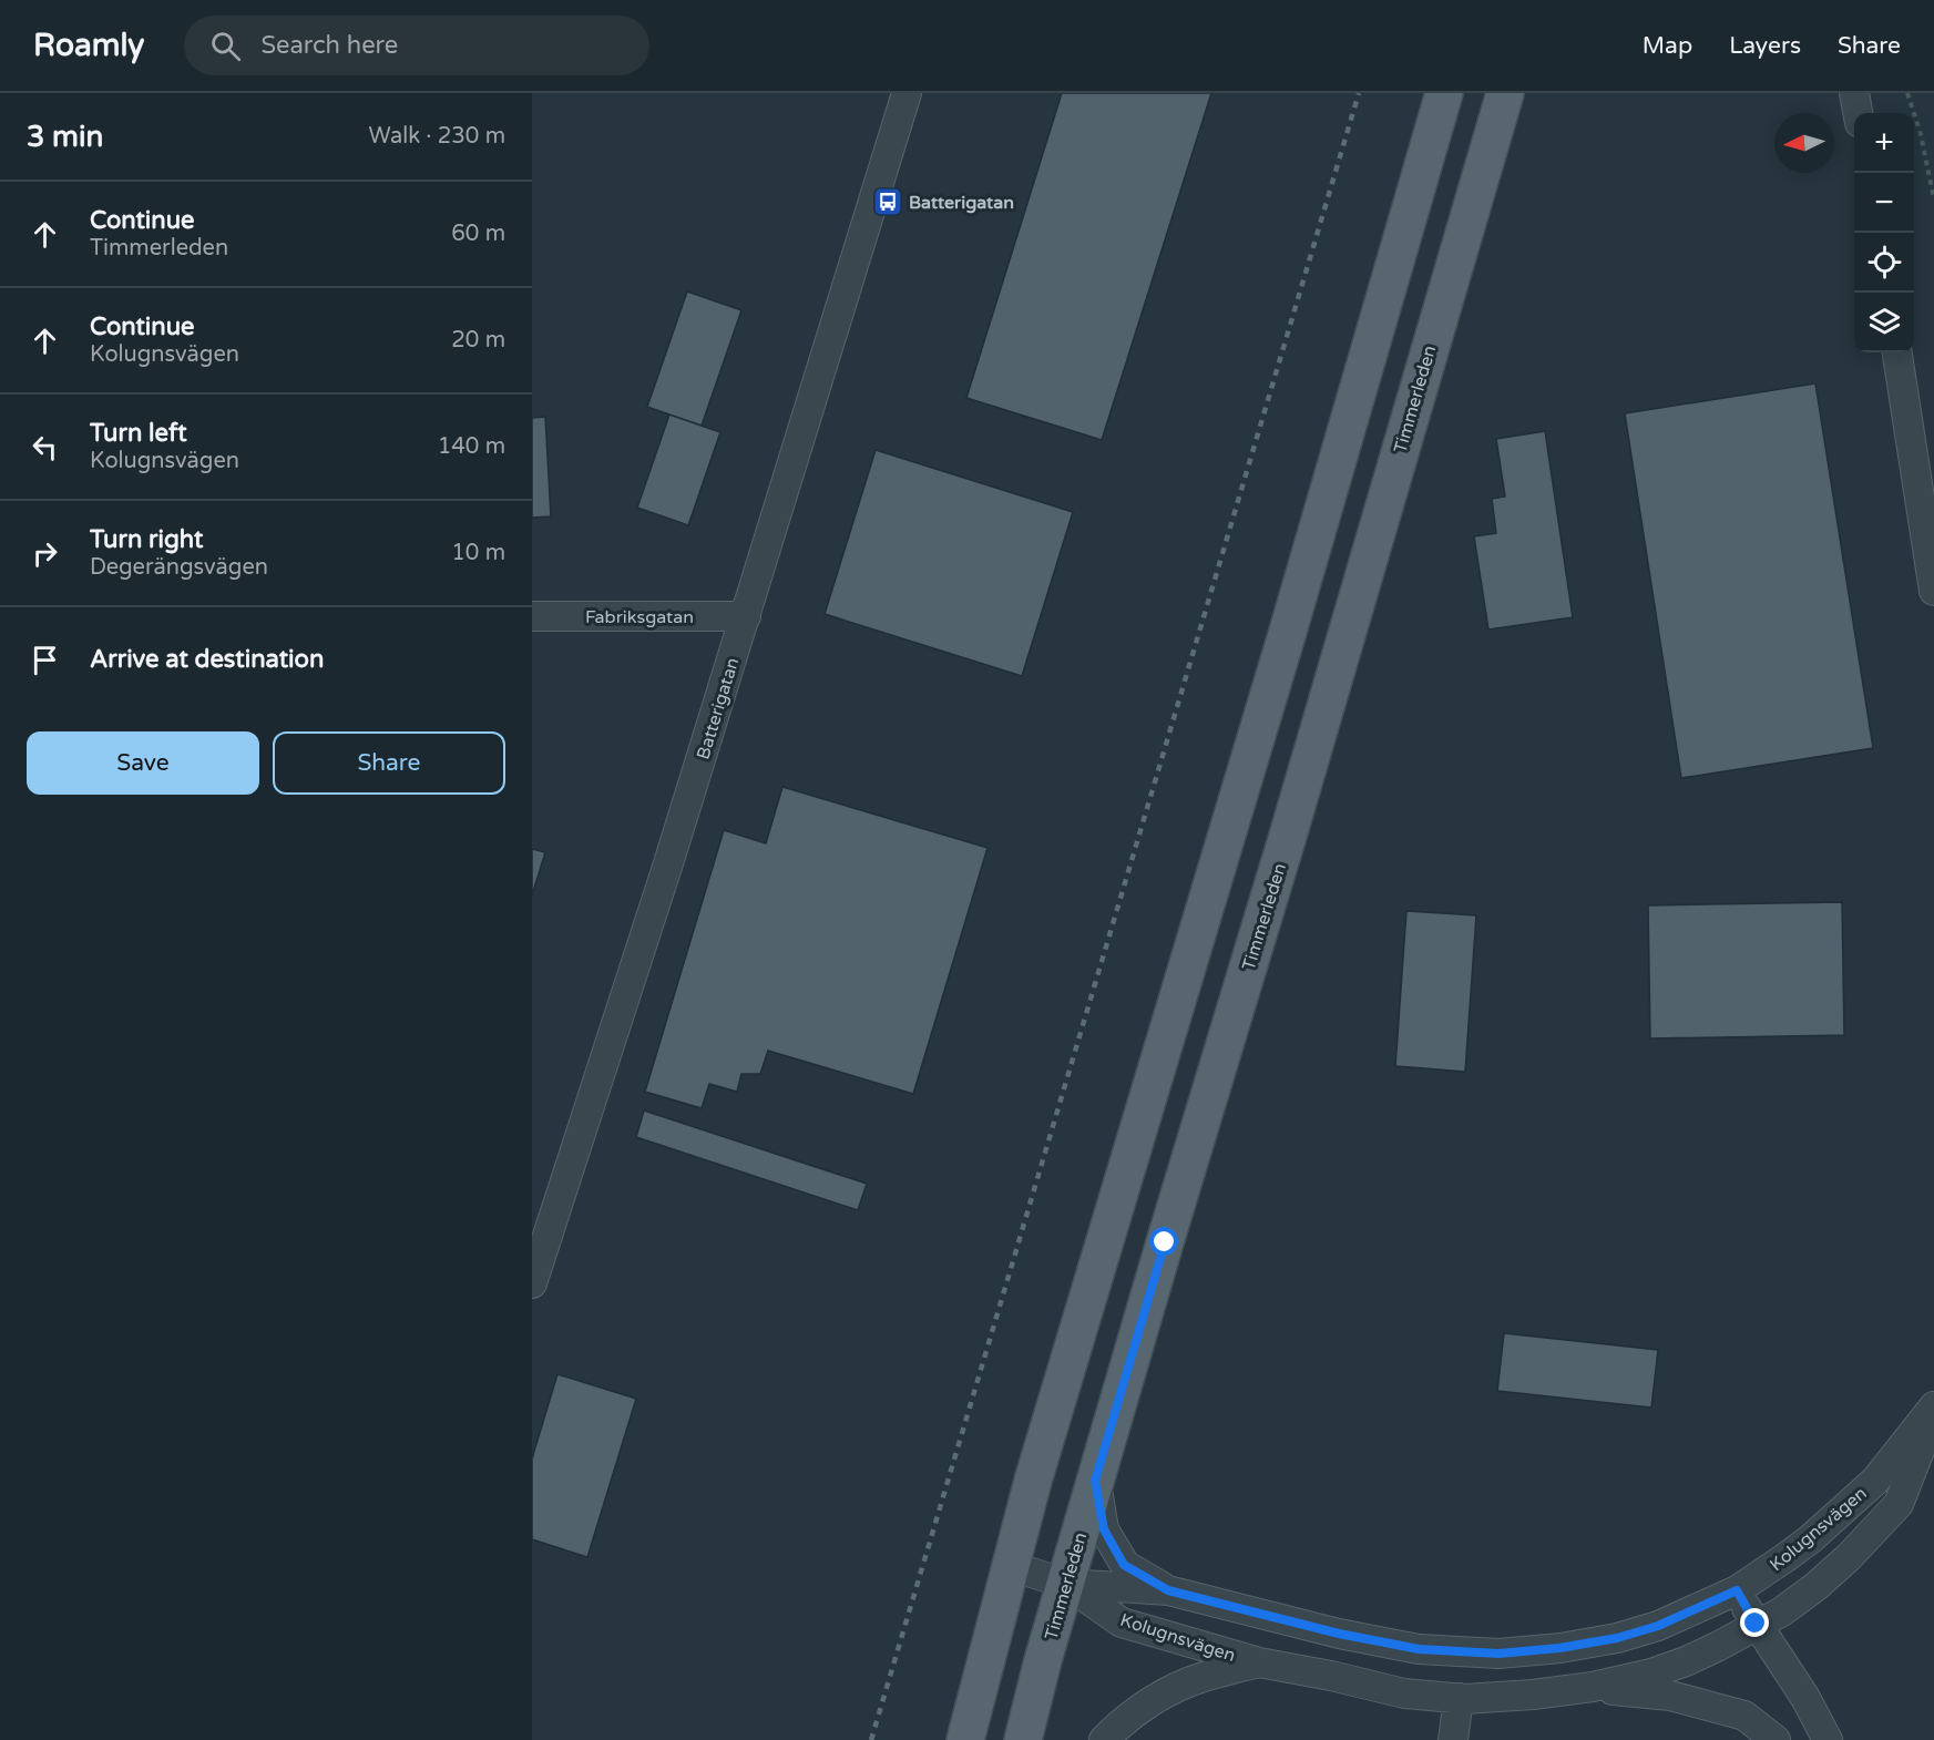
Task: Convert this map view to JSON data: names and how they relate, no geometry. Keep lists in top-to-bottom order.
{
  "streets": {
    "main road": ["Timmerleden"],
    "street": ["Fabriksgatan", "Batterigatan", "Kolugnsvägen"]
  },
  "crossings": [
    ["Timmerleden", "Kolugnsvägen"],
    ["Fabriksgatan", "Batterigatan"]
  ],
  "places": {
    "bus stop": ["Batterigatan"]
  },
  "north": "left",
  "page": {
    "header": "Roamly",
    "search": "Search here",
    "nav": ["Map", "Layers", "Share"],
    "heading": ["3 min", "Walk · 230 m"],
    "map_buttons": ["+", "−"],
    "list": [
      ["Continue", "Timmerleden", "60 m"],
      ["Continue", "Kolugnsvägen", "20 m"],
      ["Turn left", "Kolugnsvägen", "140 m"],
      ["Turn right", "Degerängsvägen", "10 m"],
      "Arrive at destination"
    ],
    "buttons": ["Save", "Share"]
  }
}
